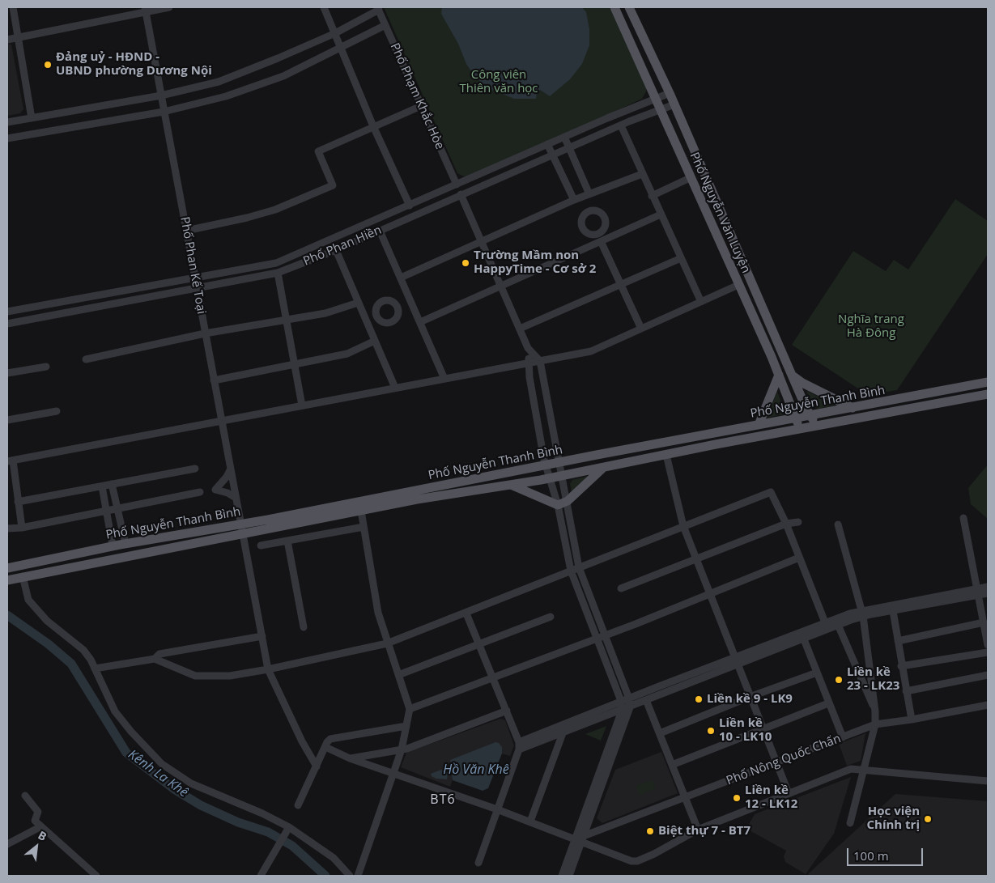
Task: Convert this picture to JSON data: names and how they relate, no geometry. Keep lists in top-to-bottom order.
{
  "streets": {
    "main road": ["Phố Nguyễn Văn Luyện", "Phố Nguyễn Thanh Bình"],
    "street": [
      "Phố Phạm Khắc Hòe",
      "Phố Phan Hiền",
      "Phố Phan Kế Toại",
      "Phố Nông Quốc Chấn"
    ]
  },
  "crossings": [
    ["Phố Phạm Khắc Hòe", "Phố Phan Hiền"],
    ["Phố Nguyễn Văn Luyện", "Phố Phan Hiền"],
    ["Phố Nguyễn Văn Luyện", "Phố Nguyễn Thanh Bình"],
    ["Phố Phan Hiền", "Phố Phan Kế Toại"],
    ["Phố Phan Kế Toại", "Phố Nguyễn Thanh Bình"]
  ],
  "districts": ["BT6"],
  "water": ["Hồ Văn Khê", "Kênh La Khê"],
  "parks": ["Công viên Thiên văn học", "Nghĩa trang Hà Đông"],
  "places": [
    "Đảng uỷ - HĐND - UBND phường Dương Nội",
    "Trường Mầm non HappyTime - Cơ sở 2",
    "Liền kề 23 - LK23",
    "Liền kề 9 - LK9",
    "Liền kề 10 - LK10",
    "Liền kề 12 - LK12",
    "Học viện Chính trị",
    "Biệt thự 7 - BT7"
  ],
  "scale_bar": "100 m",
  "north": "top right"
}
